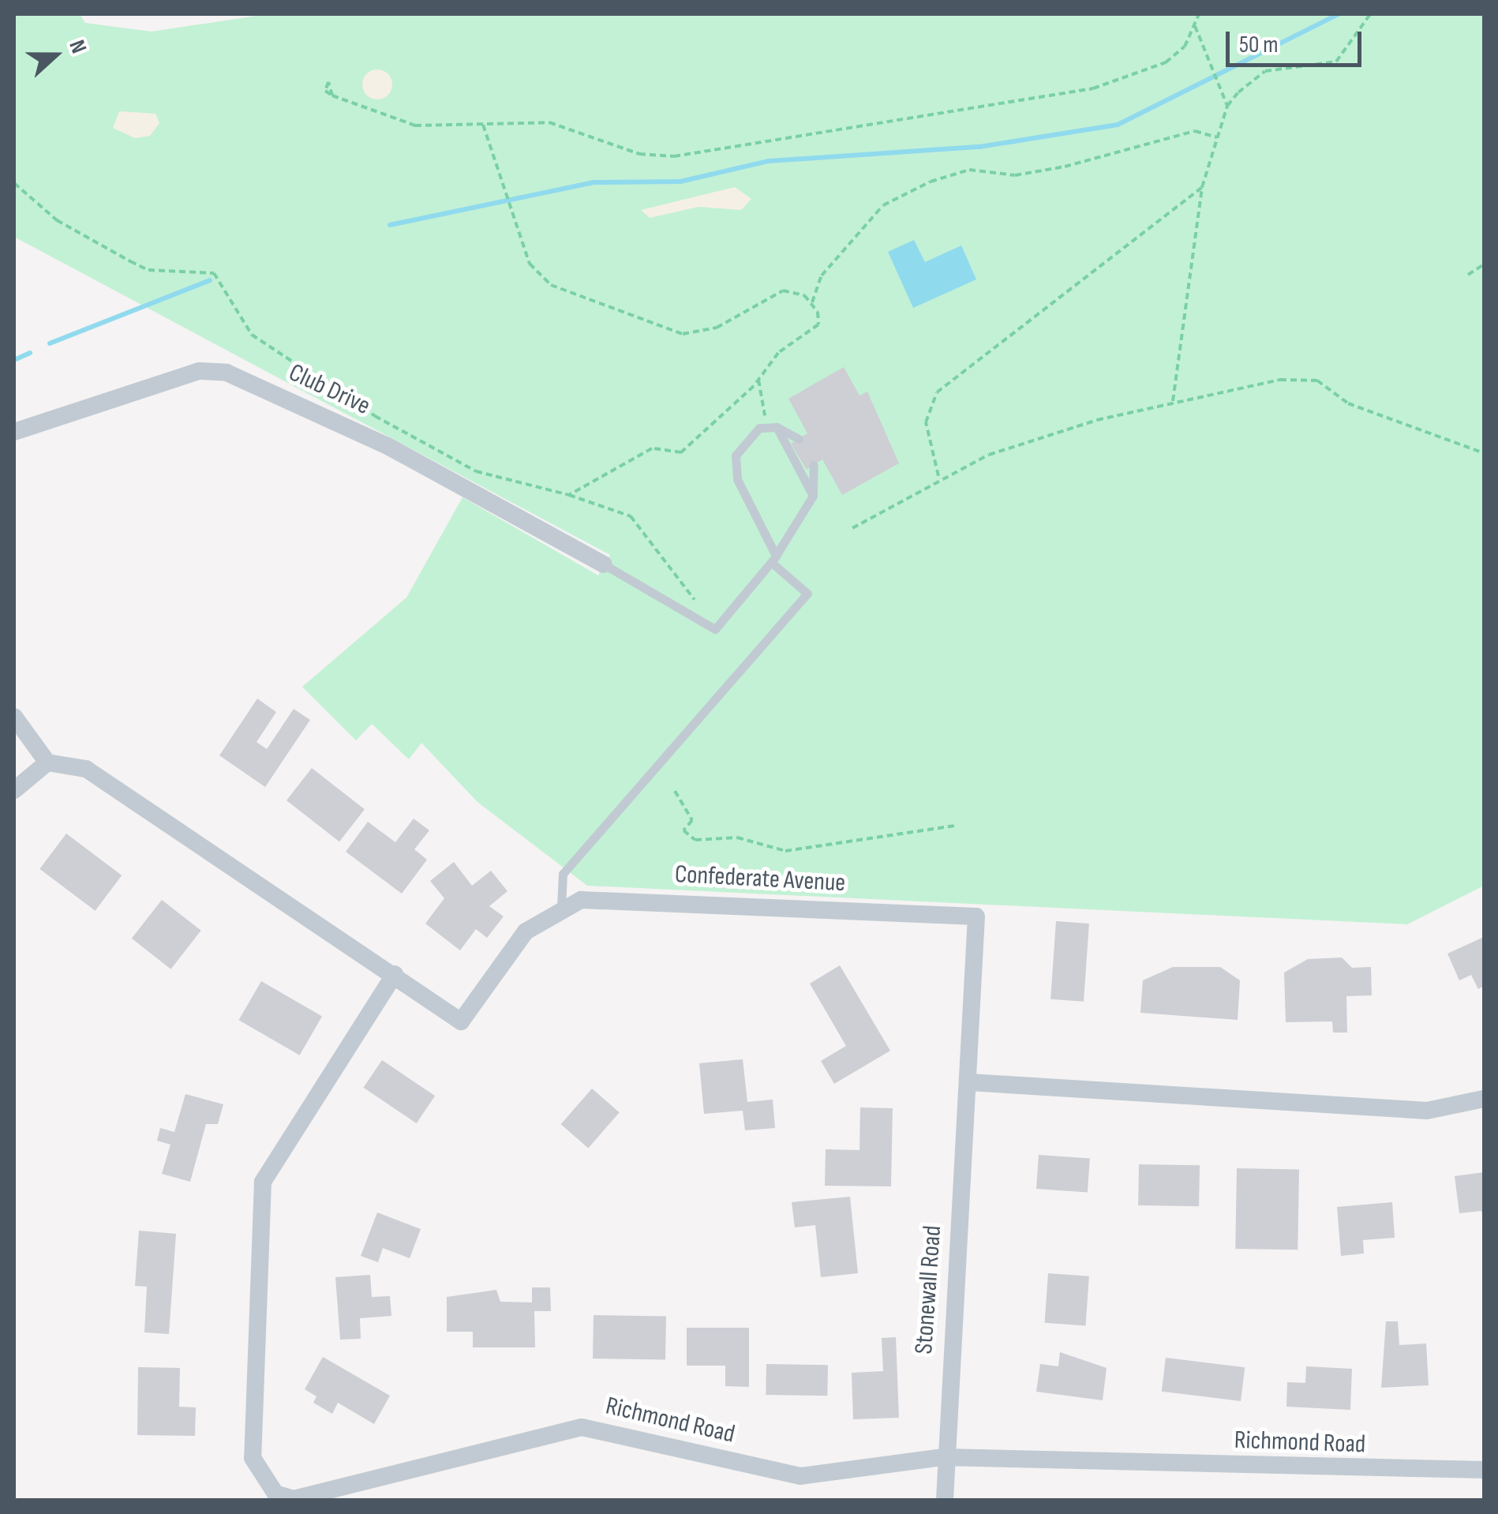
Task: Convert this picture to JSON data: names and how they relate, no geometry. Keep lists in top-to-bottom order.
{
  "streets": {
    "street": [
      "Club Drive",
      "Confederate Avenue",
      "Stonewall Road",
      "Richmond Road"
    ]
  },
  "crossings": [
    ["Confederate Avenue", "Stonewall Road"],
    ["Confederate Avenue", "Richmond Road"],
    ["Stonewall Road", "Richmond Road"]
  ],
  "scale_bar": "50 m",
  "north": "right"
}
